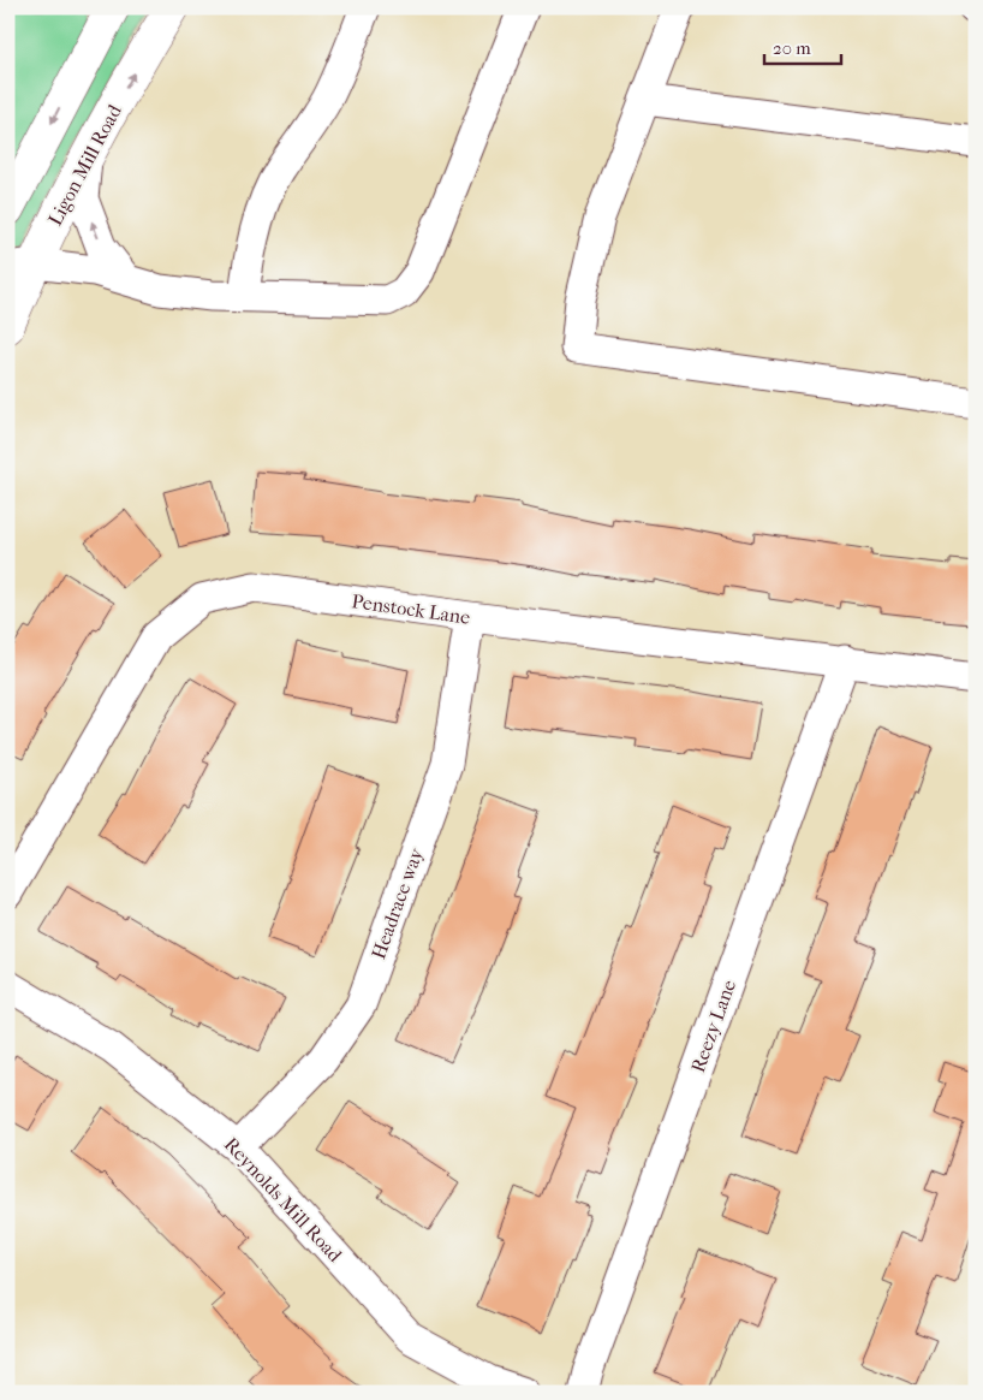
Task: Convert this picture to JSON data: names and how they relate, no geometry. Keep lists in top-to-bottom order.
{
  "streets": {
    "main road": ["Ligon Mill Road"],
    "street": [
      "Penstock Lane",
      "Headrace way",
      "Reezy Lane",
      "Reynolds Mill Road"
    ]
  },
  "crossings": [
    ["Penstock Lane", "Headrace way"],
    ["Penstock Lane", "Reezy Lane"],
    ["Headrace way", "Reynolds Mill Road"]
  ],
  "scale_bar": "20 m"
}
